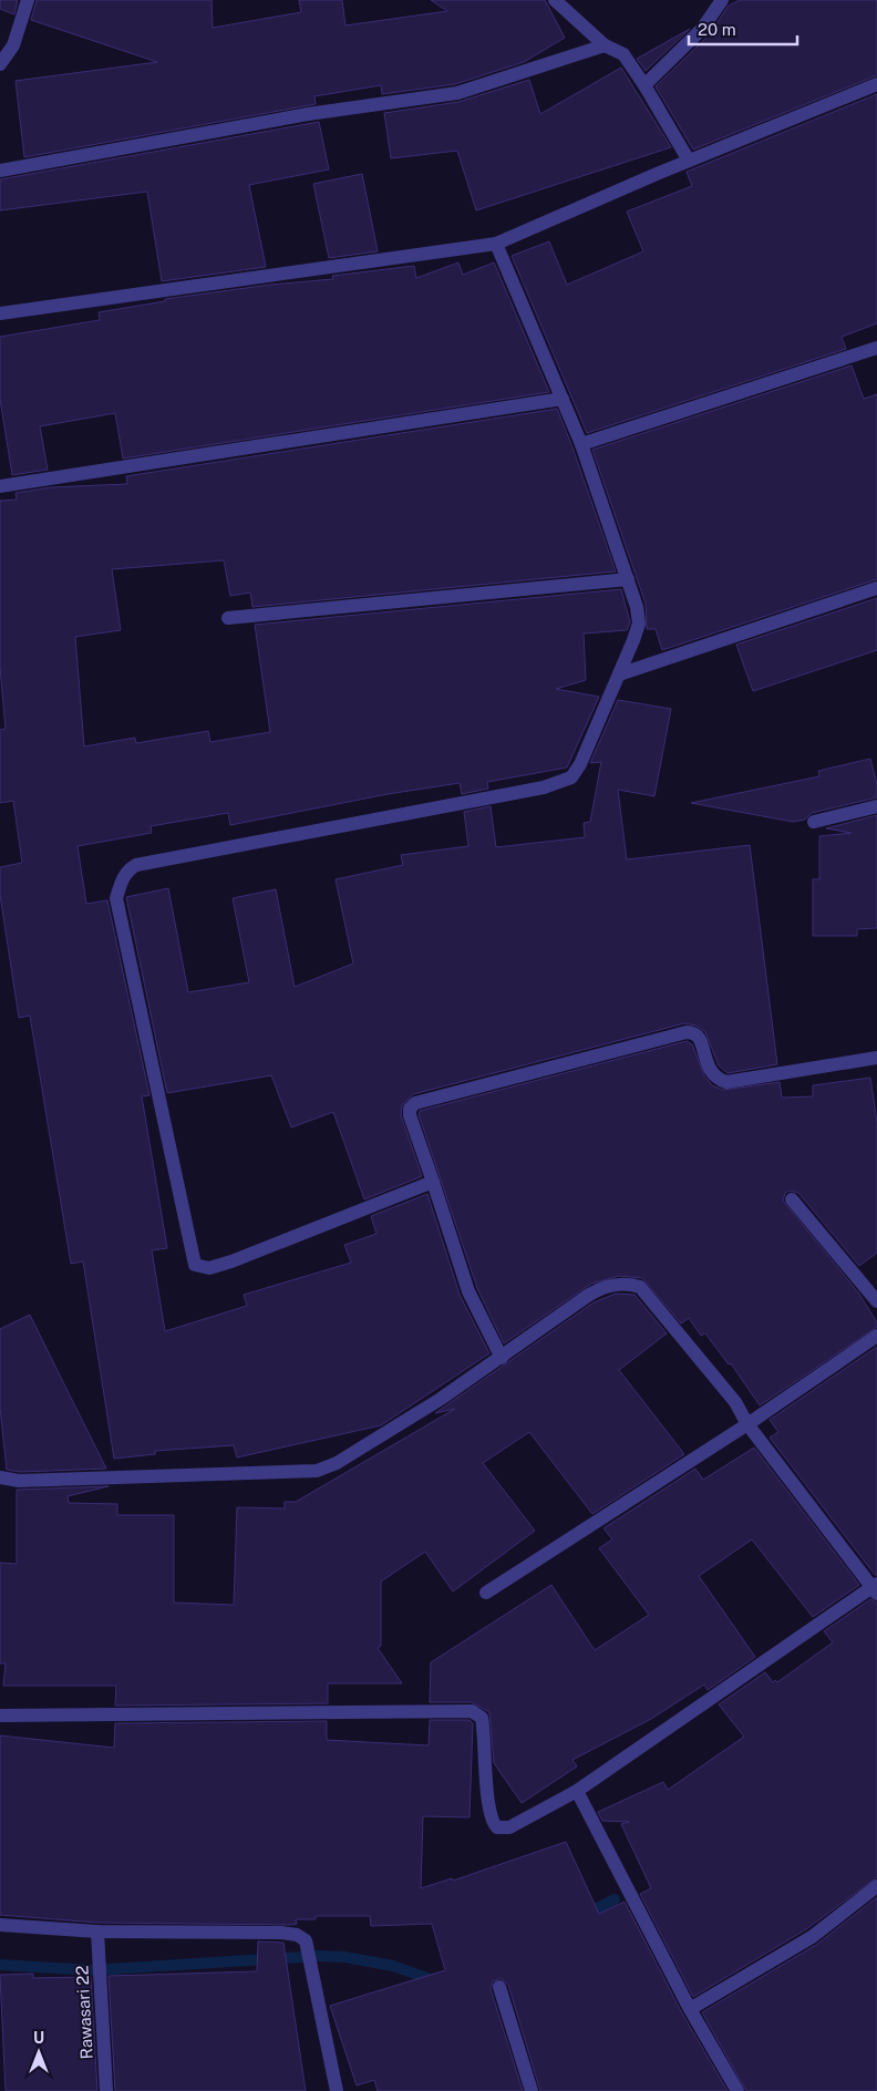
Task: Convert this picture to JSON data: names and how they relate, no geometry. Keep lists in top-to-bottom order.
{
  "streets": {
    "street": ["Rawasari 22"]
  },
  "scale_bar": "20 m",
  "north": "top"
}
